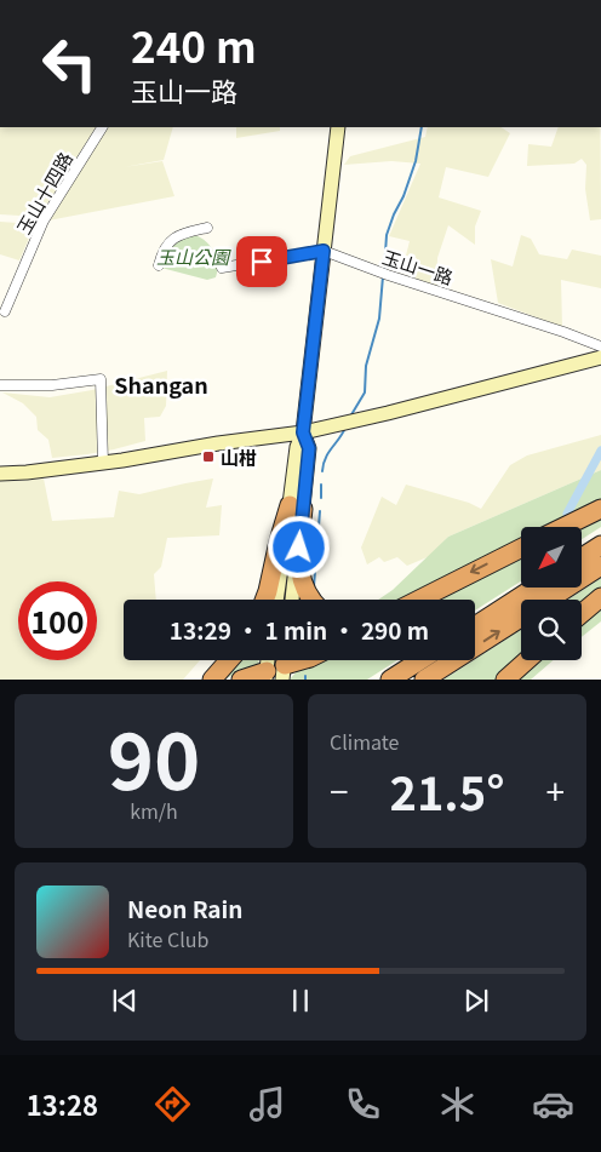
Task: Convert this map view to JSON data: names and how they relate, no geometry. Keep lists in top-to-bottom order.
{
  "streets": {
    "street": ["玉山十四路", "玉山一路"]
  },
  "districts": ["Shangan"],
  "parks": ["玉山公園"],
  "places": {
    "transit": ["山柑"]
  },
  "north": "bottom left",
  "page": {
    "turn": ["240 m", "玉山一路"],
    "limit": "100",
    "trip": "13:29 · 1 min · 290 m",
    "tile": [
      ["90", "km/h"],
      "Climate"
    ],
    "heat": ["−", "21.5°", "+"],
    "song": ["Neon Rain", "Kite Club"],
    "tabs": "13:28"
  }
}
